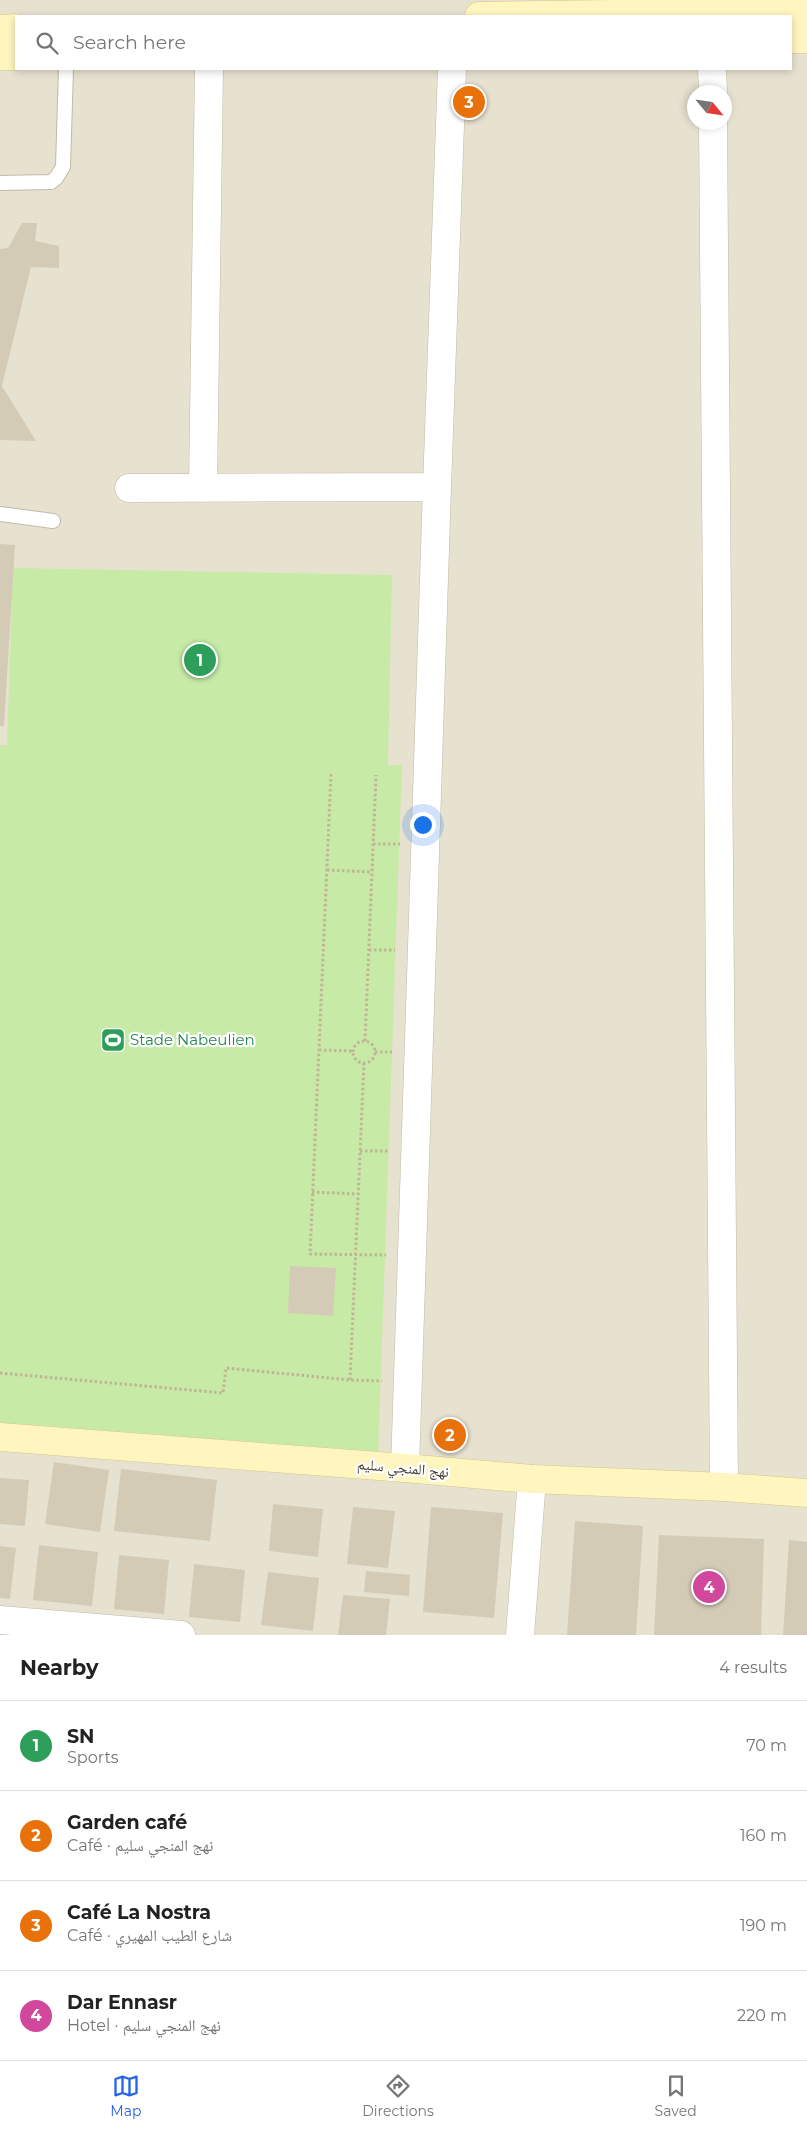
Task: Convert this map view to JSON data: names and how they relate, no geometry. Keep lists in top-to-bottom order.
{
  "streets": {
    "street": ["نهج المنجي سليم"]
  },
  "places": {
    "sports": ["Stade Nabeulien"]
  },
  "north": "bottom right",
  "page": {
    "search": "Search here",
    "pins": [
      "3",
      "1",
      "2",
      "4"
    ],
    "heading": ["Nearby", "4 results"],
    "list": [
      {
        "mark": "1",
        "name": "SN",
        "note": "Sports",
        "value": "70 m"
      },
      {
        "mark": "2",
        "name": "Garden café",
        "note": "Café · نهج المنجي سليم",
        "value": "160 m"
      },
      {
        "mark": "3",
        "name": "Café La Nostra",
        "note": "Café · شارع الطيب المهيري",
        "value": "190 m"
      },
      {
        "mark": "4",
        "name": "Dar Ennasr",
        "note": "Hotel · نهج المنجي سليم",
        "value": "220 m"
      }
    ],
    "nav": ["Map", "Directions", "Saved"]
  }
}
